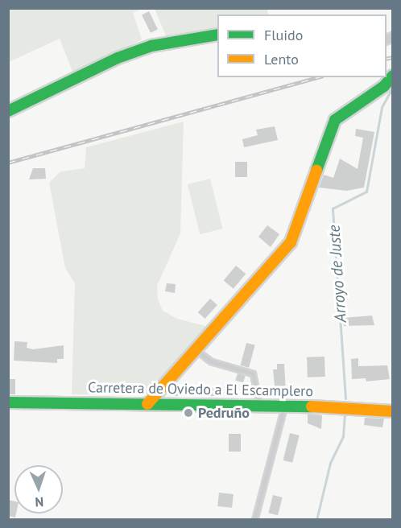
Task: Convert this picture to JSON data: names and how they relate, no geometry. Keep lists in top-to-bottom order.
{
  "streets": {
    "street": ["Carretera de Oviedo a El Escamplero"]
  },
  "water": ["Arroyo de Juste"],
  "places": ["Pedruño"],
  "legend": ["Fluido", "Lento"],
  "north": "bottom"
}
